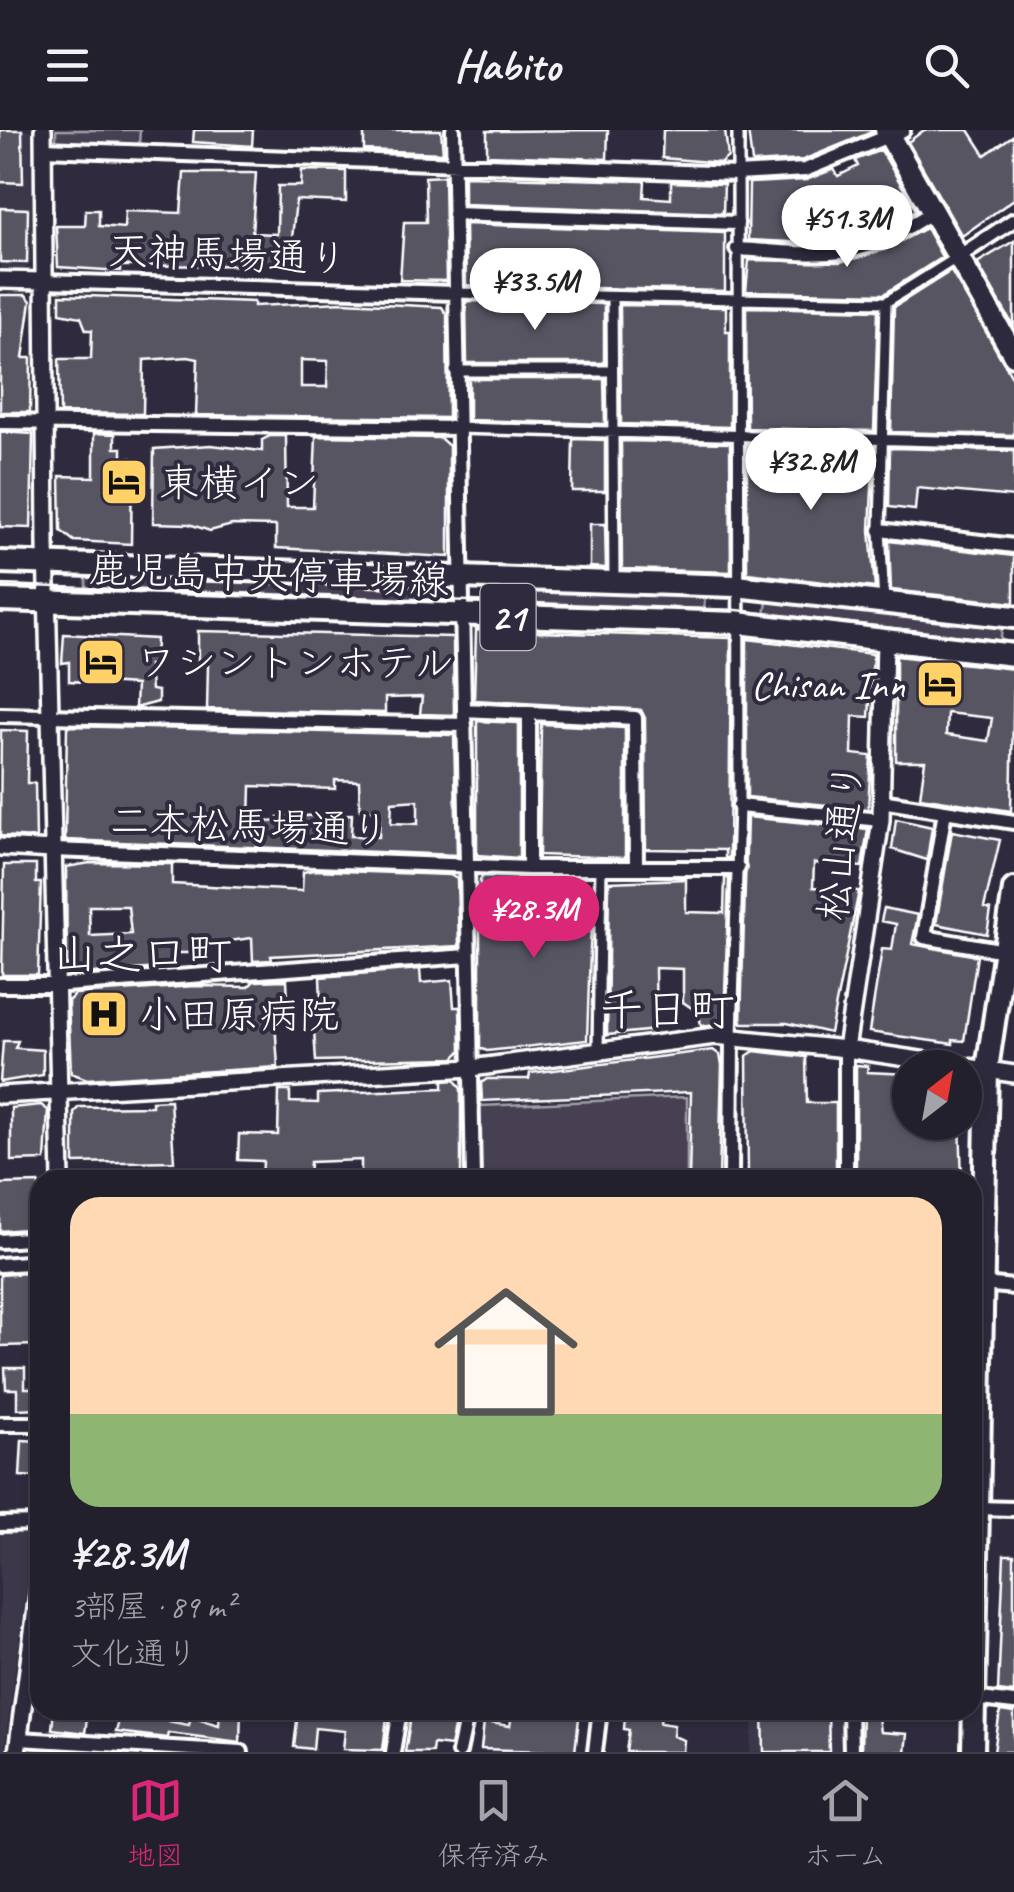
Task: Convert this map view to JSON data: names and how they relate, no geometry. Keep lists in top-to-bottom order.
{
  "streets": {
    "main road": ["鹿児島中央停車場線", "21"],
    "street": ["天神馬場通り", "二本松馬場通り", "松山通り"]
  },
  "crossings": [
    ["鹿児島中央停車場線", "松山通り"]
  ],
  "districts": ["山之口町", "千日町"],
  "places": {
    "hotel": ["東横イン", "ワシントンホテル", "Chisan Inn"],
    "hospital": ["小田原病院"]
  },
  "north": "top right",
  "page": {
    "header": "Habito",
    "price": [
      "¥51.3M",
      "¥33.5M",
      "¥32.8M",
      "¥28.3M"
    ],
    "list": [
      {
        "name": "¥28.3M",
        "note": "3部屋 · 89 m² · 文化通り"
      }
    ],
    "tabs": ["地図", "保存済み", "ホーム"]
  }
}
